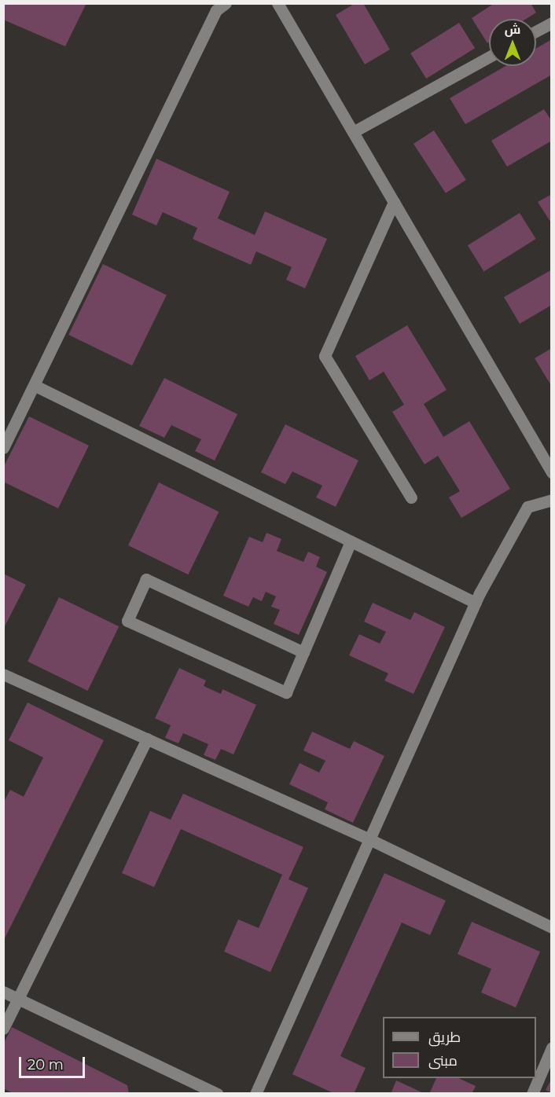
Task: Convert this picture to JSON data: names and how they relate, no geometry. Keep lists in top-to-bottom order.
{
  "legend": ["طريق", "مبنى"],
  "scale_bar": "20 m",
  "north": "top"
}
